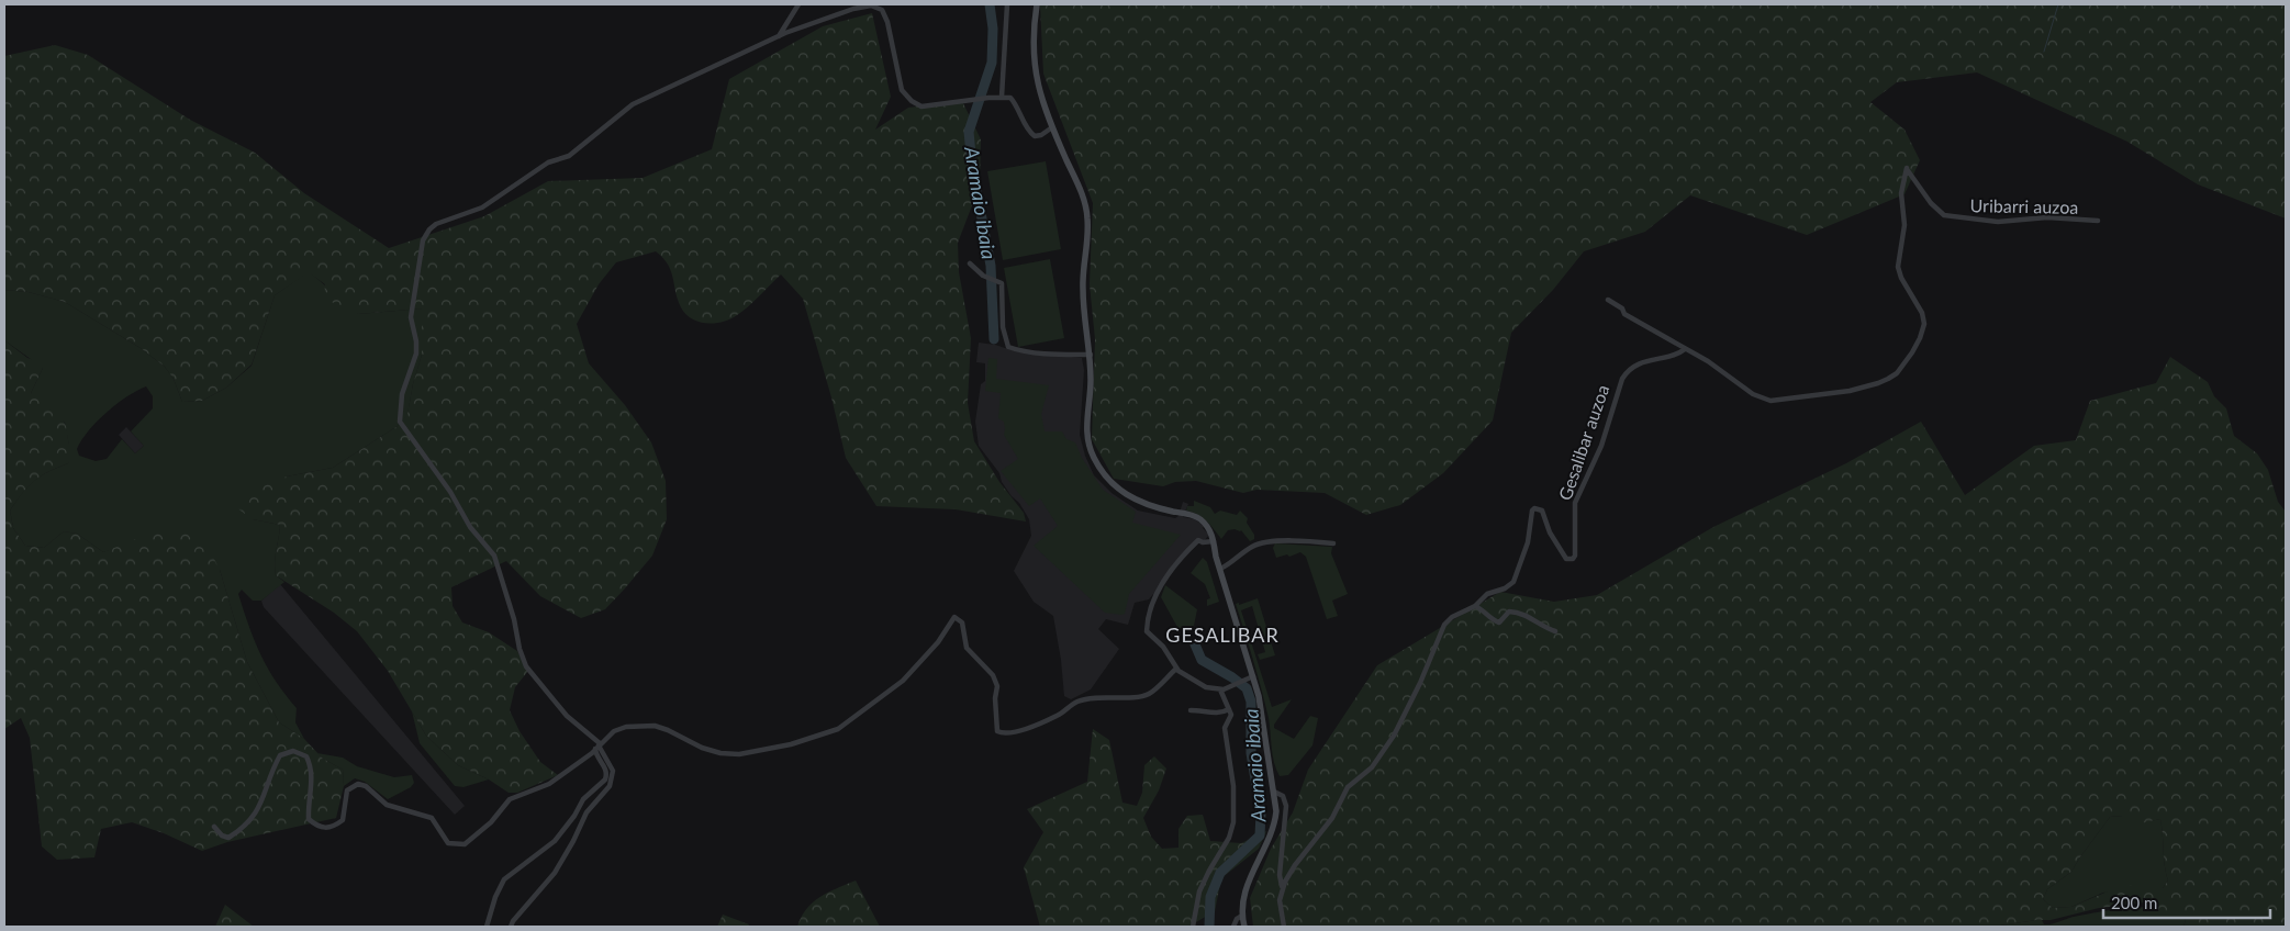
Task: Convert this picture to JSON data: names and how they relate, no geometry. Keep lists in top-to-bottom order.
{
  "streets": {
    "street": ["Uribarri auzoa", "Gesalibar auzoa"]
  },
  "crossings": [
    ["Uribarri auzoa", "Gesalibar auzoa"]
  ],
  "districts": ["GESALIBAR"],
  "water": ["Aramaio ibaia"],
  "scale_bar": "200 m"
}
